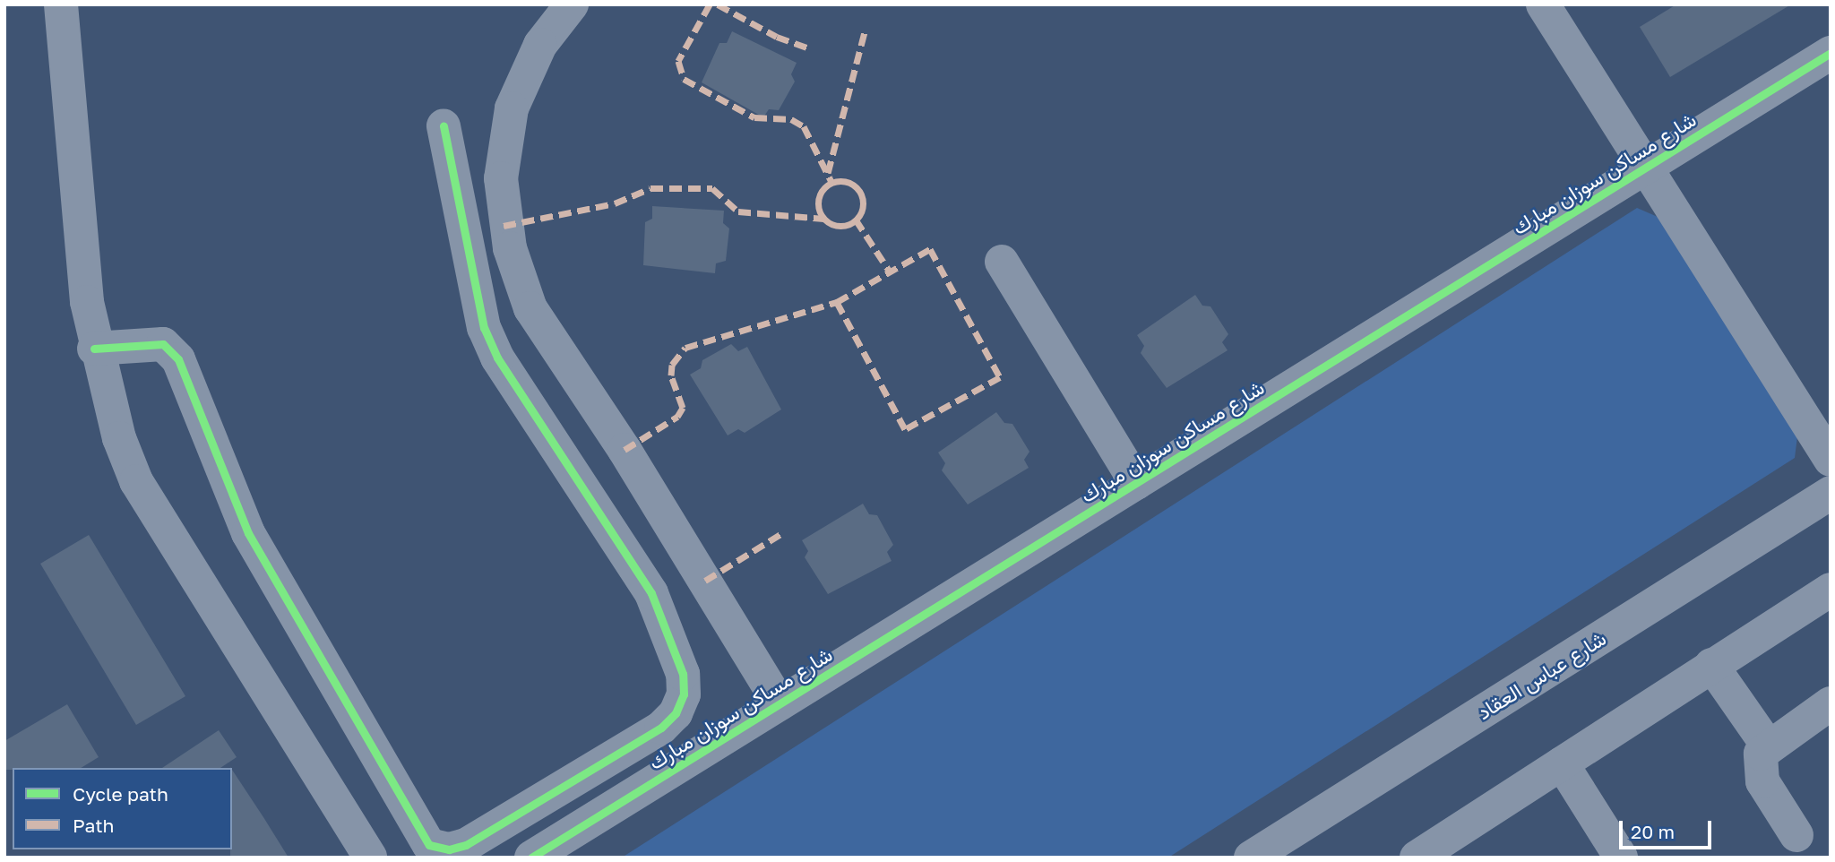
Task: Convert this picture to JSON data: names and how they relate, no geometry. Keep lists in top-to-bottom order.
{
  "streets": {
    "street": ["شارع مساكن سوزان مبارك", "شارع عباس العقاد"]
  },
  "legend": ["Cycle path", "Path"],
  "scale_bar": "20 m"
}
